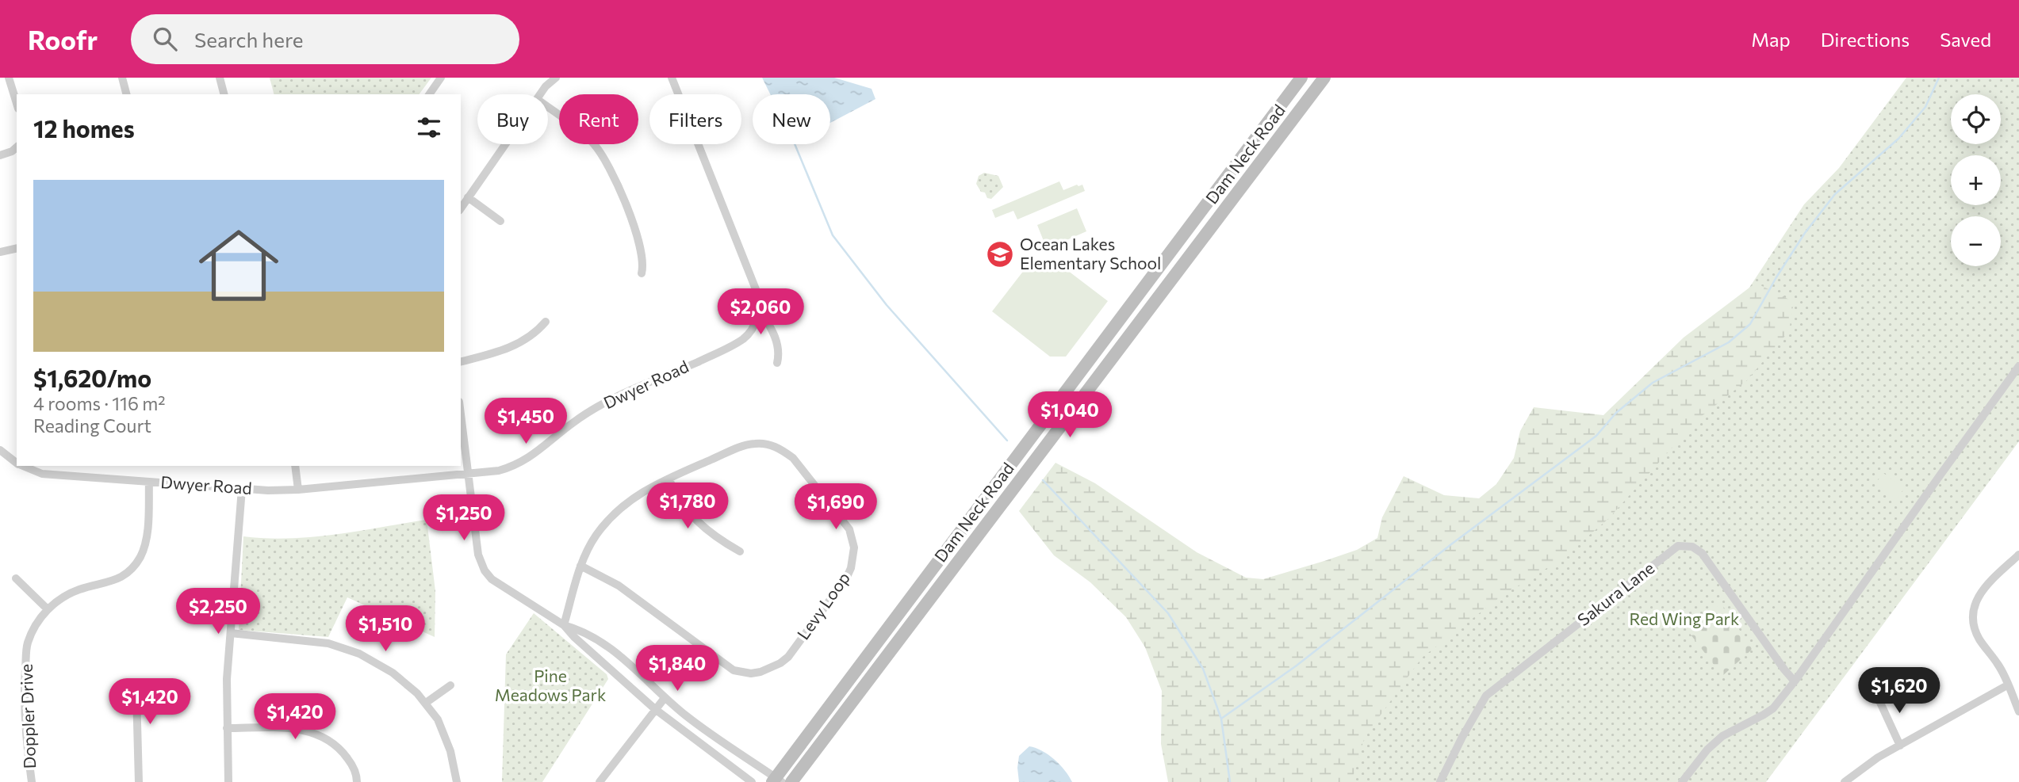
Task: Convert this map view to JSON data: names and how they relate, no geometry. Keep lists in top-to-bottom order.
{
  "streets": {
    "main road": ["Dam Neck Road"],
    "street": [
      "Dwyer Road",
      "Sakura Lane",
      "Levy Loop",
      "Doppler Drive"
    ]
  },
  "crossings": [
    ["Dwyer Road", "Doppler Drive"]
  ],
  "parks": ["Red Wing Park", "Pine Meadows Park"],
  "places": {
    "school or university": ["Ocean Lakes Elementary School"]
  },
  "page": {
    "header": "Roofr",
    "search": "Search here",
    "nav": ["Map", "Directions", "Saved"],
    "map_buttons": ["+", "−"],
    "chip": [
      "Buy",
      "Rent",
      "Filters",
      "New"
    ],
    "heading": "12 homes",
    "list": [
      {
        "name": "$1,620/mo",
        "note": "4 rooms · 116 m² · Reading Court"
      }
    ],
    "price": [
      "$2,060",
      "$1,040",
      "$1,450",
      "$1,780",
      "$1,690",
      "$1,250",
      "$2,250",
      "$1,510",
      "$1,840",
      "$1,620",
      "$1,420",
      "$1,420"
    ]
  }
}
